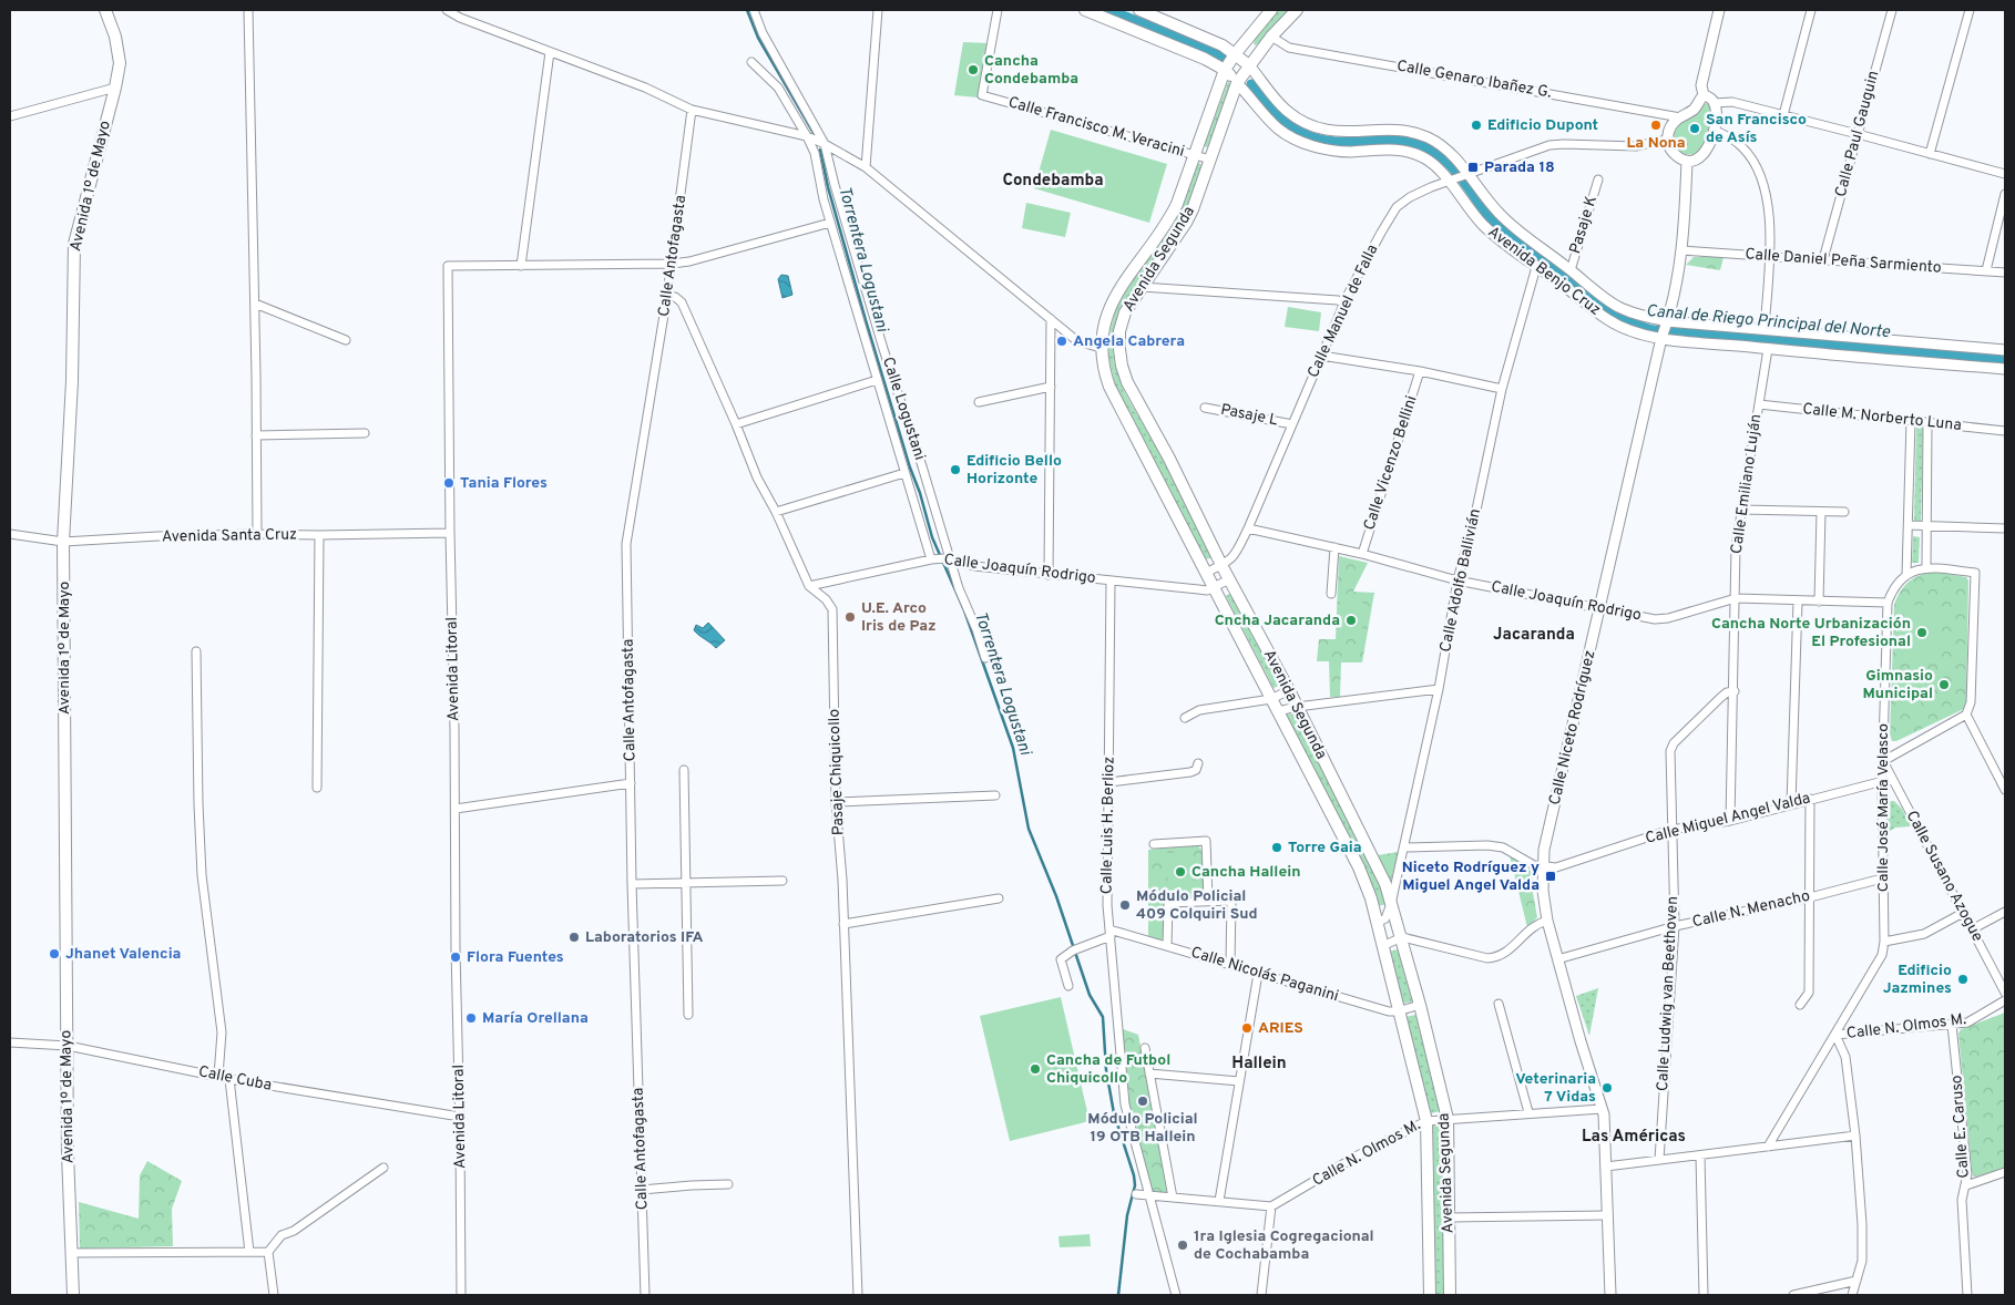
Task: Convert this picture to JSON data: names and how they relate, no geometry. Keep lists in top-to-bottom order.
{
  "streets": {
    "main road": ["Avenida 1º de Mayo", "Avenida Segunda", "Avenida Benjo Cruz"],
    "street": [
      "Calle Genaro Ibañez G.",
      "Calle Francisco M. Veracini",
      "Calle Paul Gauguin",
      "Pasaje K",
      "Calle Antofagasta",
      "Calle Daniel Peña Sarmiento",
      "Calle Manuel de Falla",
      "Calle Logustani",
      "Pasaje L",
      "Calle M. Norberto Luna",
      "Calle Vicenzo Bellini",
      "Calle Emiliano Luján",
      "Avenida Santa Cruz",
      "Calle Joaquín Rodrigo",
      "Calle Adolfo Ballivián",
      "Avenida Litoral",
      "Calle Niceto Rodríguez",
      "Pasaje Chiquicollo",
      "Calle José María Velasco",
      "Calle Miguel Angel Valda",
      "Calle Luis H. Berlioz",
      "Calle Susano Azogue",
      "Calle N. Menacho",
      "Calle Nicolás Paganini",
      "Calle Ludwig van Beethoven",
      "Calle N. Olmos M.",
      "Calle Cuba",
      "Calle E. Caruso"
    ]
  },
  "crossings": [
    ["Calle Genaro Ibañez G.", "Avenida Segunda"],
    ["Calle Francisco M. Veracini", "Avenida Segunda"],
    ["Calle Paul Gauguin", "Calle Daniel Peña Sarmiento"],
    ["Avenida 1º de Mayo", "Avenida Santa Cruz"],
    ["Avenida 1º de Mayo", "Calle Cuba"],
    ["Pasaje K", "Avenida Benjo Cruz"],
    ["Calle Antofagasta", "Avenida Litoral"],
    ["Calle Antofagasta", "Pasaje Chiquicollo"],
    ["Avenida Segunda", "Avenida Benjo Cruz"],
    ["Avenida Segunda", "Calle Manuel de Falla"],
    ["Avenida Segunda", "Calle Joaquín Rodrigo"],
    ["Avenida Segunda", "Calle Adolfo Ballivián"],
    ["Avenida Segunda", "Calle Nicolás Paganini"],
    ["Avenida Segunda", "Calle N. Olmos M."],
    ["Calle Daniel Peña Sarmiento", "Calle Niceto Rodríguez"],
    ["Avenida Benjo Cruz", "Calle Manuel de Falla"],
    ["Avenida Benjo Cruz", "Calle Emiliano Luján"],
    ["Avenida Benjo Cruz", "Calle Adolfo Ballivián"],
    ["Avenida Benjo Cruz", "Calle Niceto Rodríguez"],
    ["Calle Manuel de Falla", "Pasaje L"],
    ["Calle Manuel de Falla", "Calle Joaquín Rodrigo"],
    ["Calle Logustani", "Calle Joaquín Rodrigo"],
    ["Calle Logustani", "Avenida Litoral"],
    ["Calle M. Norberto Luna", "Calle Emiliano Luján"],
    ["Calle Vicenzo Bellini", "Calle Joaquín Rodrigo"],
    ["Calle Emiliano Luján", "Calle Joaquín Rodrigo"],
    ["Calle Emiliano Luján", "Calle Miguel Angel Valda"],
    ["Calle Emiliano Luján", "Calle Ludwig van Beethoven"],
    ["Avenida Santa Cruz", "Avenida Litoral"],
    ["Calle Joaquín Rodrigo", "Calle Adolfo Ballivián"],
    ["Calle Joaquín Rodrigo", "Calle Niceto Rodríguez"],
    ["Calle Joaquín Rodrigo", "Pasaje Chiquicollo"],
    ["Calle Joaquín Rodrigo", "Calle José María Velasco"],
    ["Calle Joaquín Rodrigo", "Calle Luis H. Berlioz"],
    ["Calle Adolfo Ballivián", "Calle Miguel Angel Valda"],
    ["Avenida Litoral", "Calle Cuba"],
    ["Calle Niceto Rodríguez", "Calle Miguel Angel Valda"],
    ["Calle Niceto Rodríguez", "Calle N. Menacho"],
    ["Calle Niceto Rodríguez", "Calle N. Olmos M."],
    ["Calle José María Velasco", "Calle Miguel Angel Valda"],
    ["Calle José María Velasco", "Calle Susano Azogue"],
    ["Calle José María Velasco", "Calle N. Menacho"],
    ["Calle José María Velasco", "Calle N. Olmos M."],
    ["Calle Miguel Angel Valda", "Calle Susano Azogue"],
    ["Calle Miguel Angel Valda", "Calle Ludwig van Beethoven"],
    ["Calle Luis H. Berlioz", "Calle Nicolás Paganini"],
    ["Calle N. Menacho", "Calle Ludwig van Beethoven"],
    ["Calle N. Olmos M.", "Calle E. Caruso"]
  ],
  "districts": [
    "Condebamba",
    "Jacaranda",
    "Hallein",
    "Las Américas"
  ],
  "water": ["Torrentera Logustani", "Canal de Riego Principal del Norte"],
  "places": {
    "other": [
      "Cancha Condebamba",
      "Edificio Dupont",
      "La Nona",
      "San Francisco de Asís",
      "Angela Cabrera",
      "Edificio Bello Horizonte",
      "Tania Flores",
      "U.E. Arco Iris de Paz",
      "Cncha Jacaranda",
      "Cancha Norte Urbanización El Profesional",
      "Gimnasio Municipal",
      "Torre Gaia",
      "Cancha Hallein",
      "Módulo Policial 409 Colquiri Sud",
      "Laboratorios IFA",
      "Jhanet Valencia",
      "Flora Fuentes",
      "Edificio Jazmines",
      "María Orellana",
      "ARIES",
      "Cancha de Futbol Chiquicollo",
      "Veterinaria 7 Vidas",
      "Módulo Policial 19 OTB Hallein",
      "1ra Iglesia Cogregacional de Cochabamba"
    ],
    "transit": ["Parada 18", "Niceto Rodríguez y Miguel Angel Valda"]
  }
}
